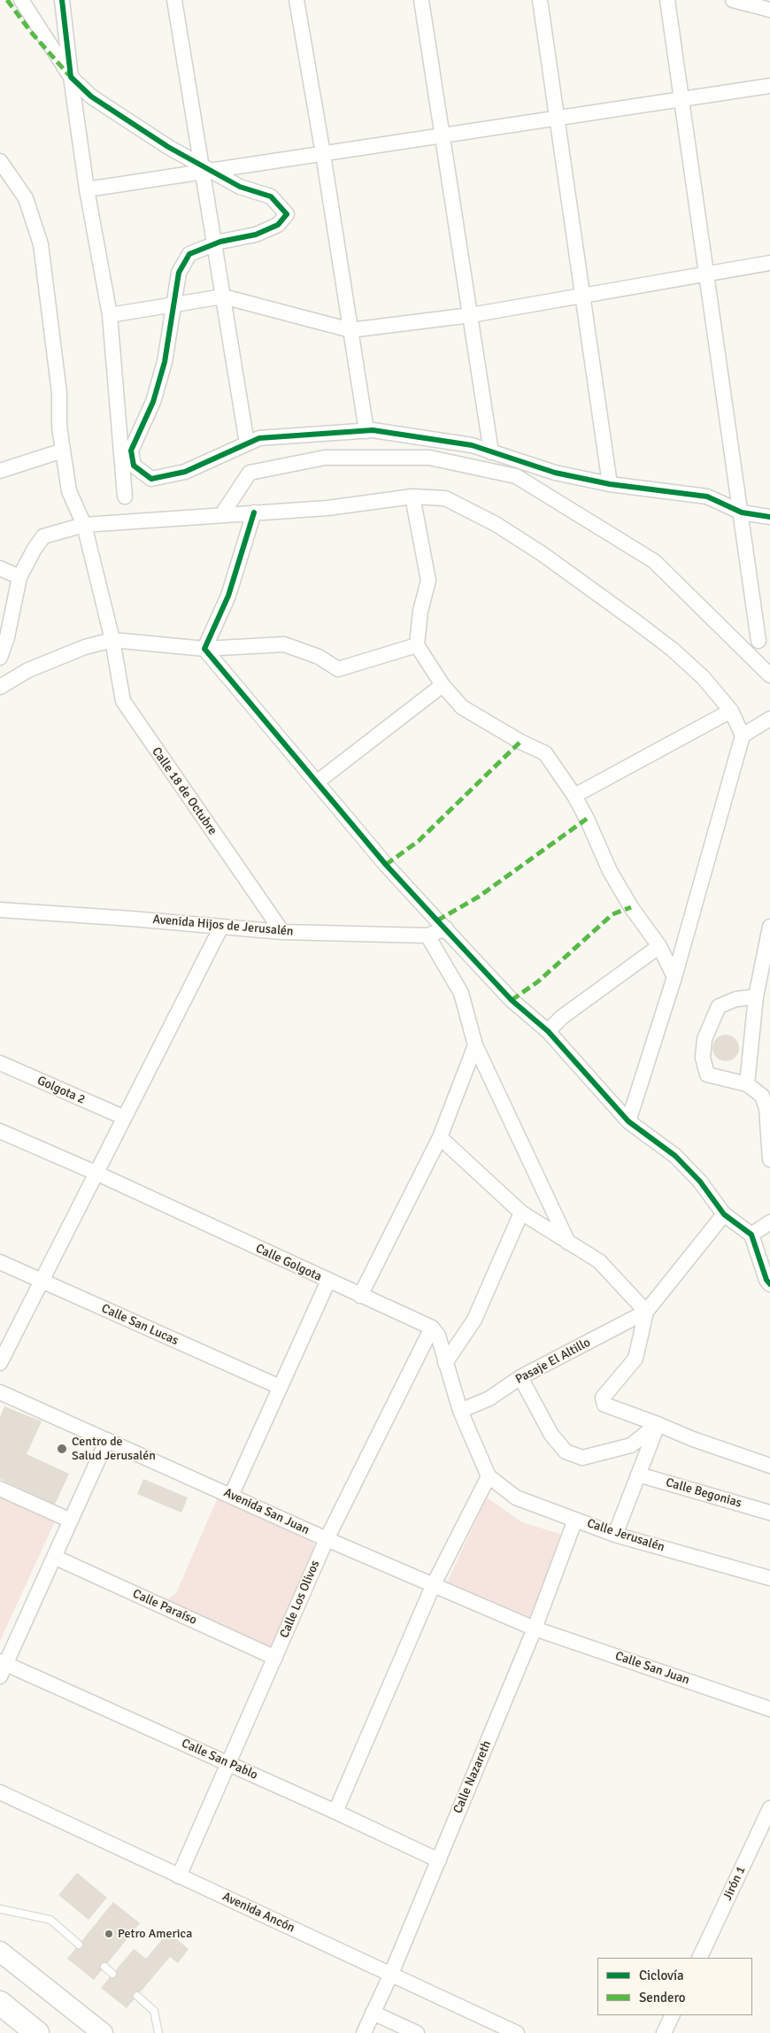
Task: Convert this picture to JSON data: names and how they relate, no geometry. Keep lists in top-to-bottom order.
{
  "streets": {
    "street": [
      "Calle 18 de Octubre",
      "Avenida Hijos de Jerusalén",
      "Golgota 2",
      "Calle Golgota",
      "Calle San Lucas",
      "Pasaje El Altillo",
      "Calle Begonias",
      "Avenida San Juan",
      "Calle Jerusalén",
      "Calle Los Olivos",
      "Calle Paraíso",
      "Calle San Juan",
      "Calle San Pablo",
      "Calle Nazareth",
      "Jirón 1",
      "Avenida Ancón"
    ]
  },
  "crossings": [
    ["Calle 18 de Octubre", "Avenida Hijos de Jerusalén"],
    ["Calle Golgota", "Calle Los Olivos"],
    ["Avenida San Juan", "Calle Los Olivos"],
    ["Avenida San Juan", "Calle San Juan"],
    ["Avenida San Juan", "Calle Nazareth"],
    ["Calle Jerusalén", "Calle Nazareth"],
    ["Calle Los Olivos", "Calle Paraíso"],
    ["Calle Los Olivos", "Calle San Pablo"],
    ["Calle Los Olivos", "Avenida Ancón"],
    ["Calle San Juan", "Calle Nazareth"],
    ["Calle San Pablo", "Calle Nazareth"],
    ["Calle Nazareth", "Avenida Ancón"]
  ],
  "places": ["Centro de Salud Jerusalén", "Petro America"],
  "legend": ["Ciclovía", "Sendero"]
}
